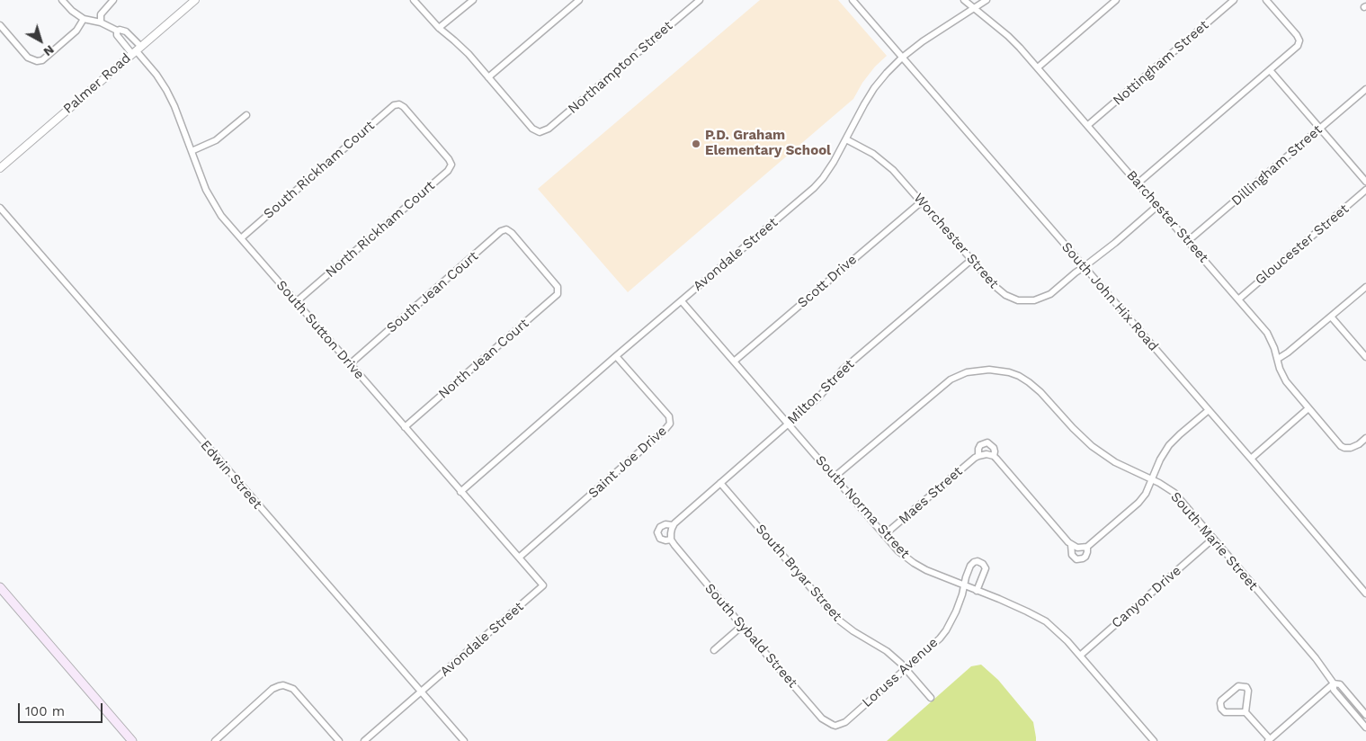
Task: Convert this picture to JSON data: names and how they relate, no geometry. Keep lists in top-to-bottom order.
{
  "streets": {
    "street": [
      "Nottingham Street",
      "Northampton Street",
      "Palmer Road",
      "Dillingham Street",
      "South Rickham Court",
      "Barchester Street",
      "North Rickham Court",
      "Worchester Street",
      "Gloucester Street",
      "Avondale Street",
      "Scott Drive",
      "South Jean Court",
      "South John Hix Road",
      "South Sutton Drive",
      "North Jean Court",
      "Milton Street",
      "Saint Joe Drive",
      "Edwin Street",
      "Maes Street",
      "South Norma Street",
      "South Marie Street",
      "South Bryar Street",
      "Canyon Drive",
      "South Sybald Street",
      "Loruss Avenue"
    ]
  },
  "crossings": [
    ["Nottingham Street", "Barchester Street"],
    ["Palmer Road", "South Sutton Drive"],
    ["Dillingham Street", "Barchester Street"],
    ["South Rickham Court", "North Rickham Court"],
    ["South Rickham Court", "South Sutton Drive"],
    ["Barchester Street", "Worchester Street"],
    ["Barchester Street", "Gloucester Street"],
    ["Barchester Street", "Avondale Street"],
    ["North Rickham Court", "South Sutton Drive"],
    ["Worchester Street", "Avondale Street"],
    ["Worchester Street", "Scott Drive"],
    ["Worchester Street", "South John Hix Road"],
    ["Worchester Street", "Milton Street"],
    ["Avondale Street", "South John Hix Road"],
    ["Avondale Street", "South Sutton Drive"],
    ["Avondale Street", "Saint Joe Drive"],
    ["Avondale Street", "Edwin Street"],
    ["Avondale Street", "South Norma Street"],
    ["Scott Drive", "South Norma Street"],
    ["South Jean Court", "South Sutton Drive"],
    ["South Jean Court", "North Jean Court"],
    ["South John Hix Road", "Maes Street"],
    ["South Sutton Drive", "North Jean Court"],
    ["South Sutton Drive", "Saint Joe Drive"],
    ["Milton Street", "South Norma Street"],
    ["Milton Street", "South Bryar Street"],
    ["Milton Street", "South Sybald Street"],
    ["Maes Street", "South Norma Street"],
    ["Maes Street", "South Marie Street"],
    ["South Norma Street", "South Marie Street"],
    ["South Norma Street", "Canyon Drive"],
    ["South Norma Street", "Loruss Avenue"],
    ["South Marie Street", "Canyon Drive"],
    ["South Bryar Street", "Loruss Avenue"],
    ["South Sybald Street", "Loruss Avenue"]
  ],
  "places": ["P.D. Graham Elementary School"],
  "scale_bar": "100 m",
  "north": "bottom right"
}
